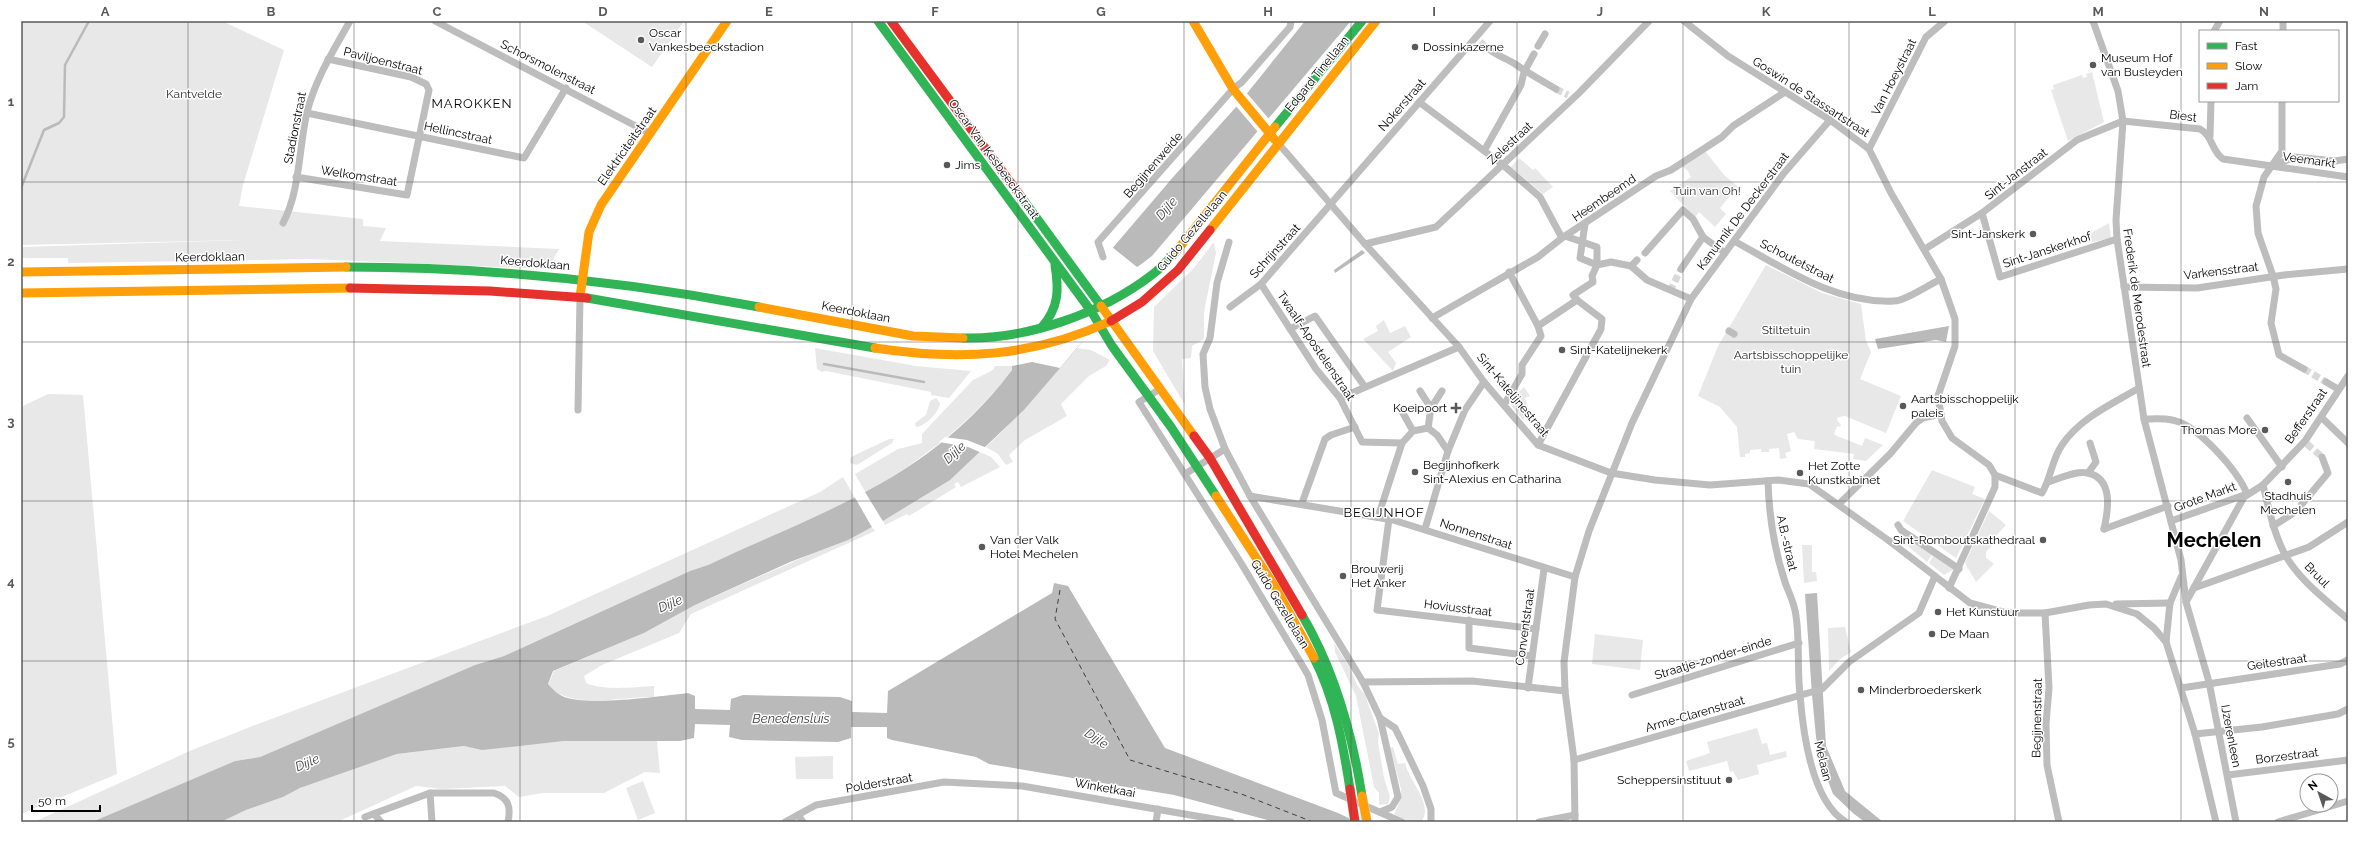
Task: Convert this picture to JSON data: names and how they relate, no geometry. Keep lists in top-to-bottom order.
{
  "streets": {
    "main road": [
      "Edgard Tinellaan",
      "Elektriciteitstraat",
      "Oscar Van Kesbeeckstraat",
      "Guido Gezellelaan",
      "Keerdoklaan"
    ],
    "street": [
      "Paviljoenstraat",
      "Schorsmolenstraat",
      "Van Hoeystraat",
      "Goswin de Stassartstraat",
      "Nokerstraat",
      "Biest",
      "Stadionstraat",
      "Hellincstraat",
      "Zelestraat",
      "Veemarkt",
      "Begijnenweide",
      "Sint-Janstraat",
      "Welkomstraat",
      "Heembeemd",
      "Kanunnik De Deckerstraat",
      "Sint-Janskerkhof",
      "Schrijnstraat",
      "Schoutetstraat",
      "Varkensstraat",
      "Frederik de Merodestraat",
      "Twaalf-Apostelenstraat",
      "Sint-Katelijnestraat",
      "Befferstraat",
      "Grote Markt",
      "Nonnenstraat",
      "A.B.-straat",
      "Bruul",
      "Hoviusstraat",
      "Conventstraat",
      "Straatje-zonder-einde",
      "Geitestraat",
      "Arme-Clarenstraat",
      "Begijnenstraat",
      "IJzerenleen",
      "Borzestraat",
      "Melaan",
      "Polderstraat",
      "Winketkaai"
    ]
  },
  "crossings": [
    ["Paviljoenstraat", "Stadionstraat"],
    ["Paviljoenstraat", "Hellincstraat"],
    ["Paviljoenstraat", "Welkomstraat"],
    ["Schorsmolenstraat", "Hellincstraat"],
    ["Schorsmolenstraat", "Elektriciteitstraat"],
    ["Edgard Tinellaan", "Guido Gezellelaan"],
    ["Edgard Tinellaan", "Sint-Katelijnestraat"],
    ["Van Hoeystraat", "Goswin de Stassartstraat"],
    ["Goswin de Stassartstraat", "Sint-Janstraat"],
    ["Goswin de Stassartstraat", "Heembeemd"],
    ["Goswin de Stassartstraat", "Kanunnik De Deckerstraat"],
    ["Goswin de Stassartstraat", "Schoutetstraat"],
    ["Nokerstraat", "Schrijnstraat"],
    ["Nokerstraat", "Sint-Katelijnestraat"],
    ["Biest", "Sint-Janstraat"],
    ["Biest", "Frederik de Merodestraat"],
    ["Stadionstraat", "Hellincstraat"],
    ["Stadionstraat", "Welkomstraat"],
    ["Hellincstraat", "Welkomstraat"],
    ["Zelestraat", "Sint-Katelijnestraat"],
    ["Elektriciteitstraat", "Keerdoklaan"],
    ["Oscar Van Kesbeeckstraat", "Guido Gezellelaan"],
    ["Oscar Van Kesbeeckstraat", "Keerdoklaan"],
    ["Veemarkt", "Varkensstraat"],
    ["Sint-Janstraat", "Sint-Janskerkhof"],
    ["Sint-Janstraat", "Frederik de Merodestraat"],
    ["Heembeemd", "Sint-Katelijnestraat"],
    ["Kanunnik De Deckerstraat", "Schoutetstraat"],
    ["Kanunnik De Deckerstraat", "Sint-Katelijnestraat"],
    ["Kanunnik De Deckerstraat", "Nonnenstraat"],
    ["Kanunnik De Deckerstraat", "Arme-Clarenstraat"],
    ["Guido Gezellelaan", "Keerdoklaan"],
    ["Guido Gezellelaan", "Sint-Katelijnestraat"],
    ["Sint-Janskerkhof", "Frederik de Merodestraat"],
    ["Schrijnstraat", "Twaalf-Apostelenstraat"],
    ["Schrijnstraat", "Sint-Katelijnestraat"],
    ["Varkensstraat", "Frederik de Merodestraat"],
    ["Frederik de Merodestraat", "Grote Markt"],
    ["Sint-Katelijnestraat", "A.B.-straat"],
    ["Sint-Katelijnestraat", "Arme-Clarenstraat"],
    ["Sint-Katelijnestraat", "Begijnenstraat"],
    ["Befferstraat", "Grote Markt"],
    ["Grote Markt", "IJzerenleen"],
    ["Nonnenstraat", "Hoviusstraat"],
    ["Nonnenstraat", "Conventstraat"],
    ["A.B.-straat", "Straatje-zonder-einde"],
    ["A.B.-straat", "Melaan"],
    ["Hoviusstraat", "Conventstraat"],
    ["Straatje-zonder-einde", "Melaan"],
    ["Geitestraat", "IJzerenleen"],
    ["Arme-Clarenstraat", "Melaan"],
    ["IJzerenleen", "Borzestraat"],
    ["Polderstraat", "Winketkaai"]
  ],
  "districts": ["MAROKKEN", "BEGIJNHOF", "Mechelen"],
  "water": ["Dijle", "Benedensluis"],
  "parks": [
    "Kantvelde",
    "Tuin van Oh!",
    "Stiltetuin",
    "Aartsbisschoppelijke tuin"
  ],
  "places": {
    "other": [
      "Oscar Vankesbeeckstadion",
      "Dossinkazerne",
      "Museum Hof van Busleyden",
      "Jims",
      "Sint-Janskerk",
      "Sint-Katelijnekerk",
      "Aartsbisschoppelijk paleis",
      "Thomas More",
      "Begijnhofkerk Sint-Alexius en Catharina",
      "Het Zotte Kunstkabinet",
      "Stadhuis Mechelen",
      "Sint-Romboutskathedraal",
      "Van der Valk Hotel Mechelen",
      "Brouwerij Het Anker",
      "Het Kunstuur",
      "De Maan",
      "Minderbroederskerk",
      "Scheppersinstituut"
    ],
    "health": ["Koeipoort"]
  },
  "legend": ["Fast", "Slow", "Jam"],
  "scale_bar": "50 m",
  "north": "top left",
  "grid": {
    "columns": [
      "A",
      "B",
      "C",
      "D",
      "E",
      "F",
      "G",
      "H",
      "I",
      "J",
      "K",
      "L",
      "M",
      "N"
    ],
    "rows": [
      "1",
      "2",
      "3",
      "4",
      "5"
    ]
  }
}
